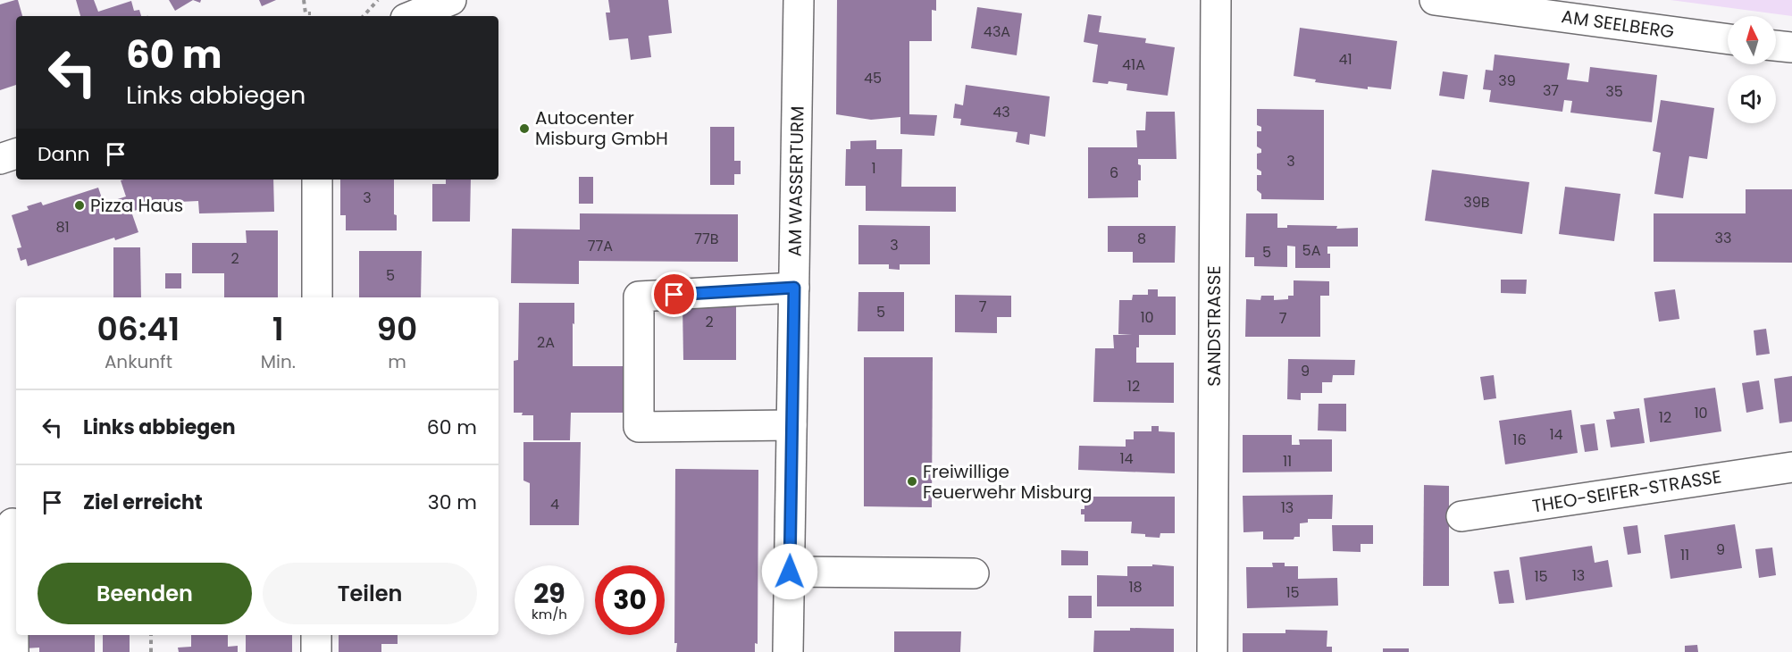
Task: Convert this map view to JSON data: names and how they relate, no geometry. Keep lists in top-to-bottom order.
{
  "streets": {
    "street": [
      "AM SEELBERG",
      "AM WASSERTURM",
      "SANDSTRASSE",
      "THEO-SEIFER-STRASSE"
    ]
  },
  "places": ["Autocenter Misburg GmbH", "Pizza Haus", "Freiwillige Feuerwehr Misburg"],
  "house_numbers": [
    "43A",
    "41",
    "41A",
    "45",
    "39",
    "37",
    "35",
    "43",
    "3",
    "1",
    "6",
    "3",
    "39B",
    "81",
    "33",
    "77B",
    "8",
    "3",
    "77A",
    "5A",
    "5",
    "2",
    "5",
    "7",
    "5",
    "10",
    "7",
    "2",
    "2A",
    "9",
    "12",
    "10",
    "12",
    "14",
    "16",
    "14",
    "11",
    "4",
    "13",
    "9",
    "11",
    "13",
    "15",
    "18",
    "15"
  ],
  "north": "top",
  "page": {
    "turn": ["60 m", "Links abbiegen"],
    "then": "Dann",
    "eta": [
      "06:41",
      "Ankunft",
      "1",
      "Min.",
      "90",
      "m"
    ],
    "list": [
      {
        "name": "Links abbiegen",
        "value": "60 m"
      },
      {
        "name": "Ziel erreicht",
        "value": "30 m"
      }
    ],
    "buttons": ["Beenden", "Teilen"],
    "speed": "29 km/h",
    "limit": "30"
  }
}
